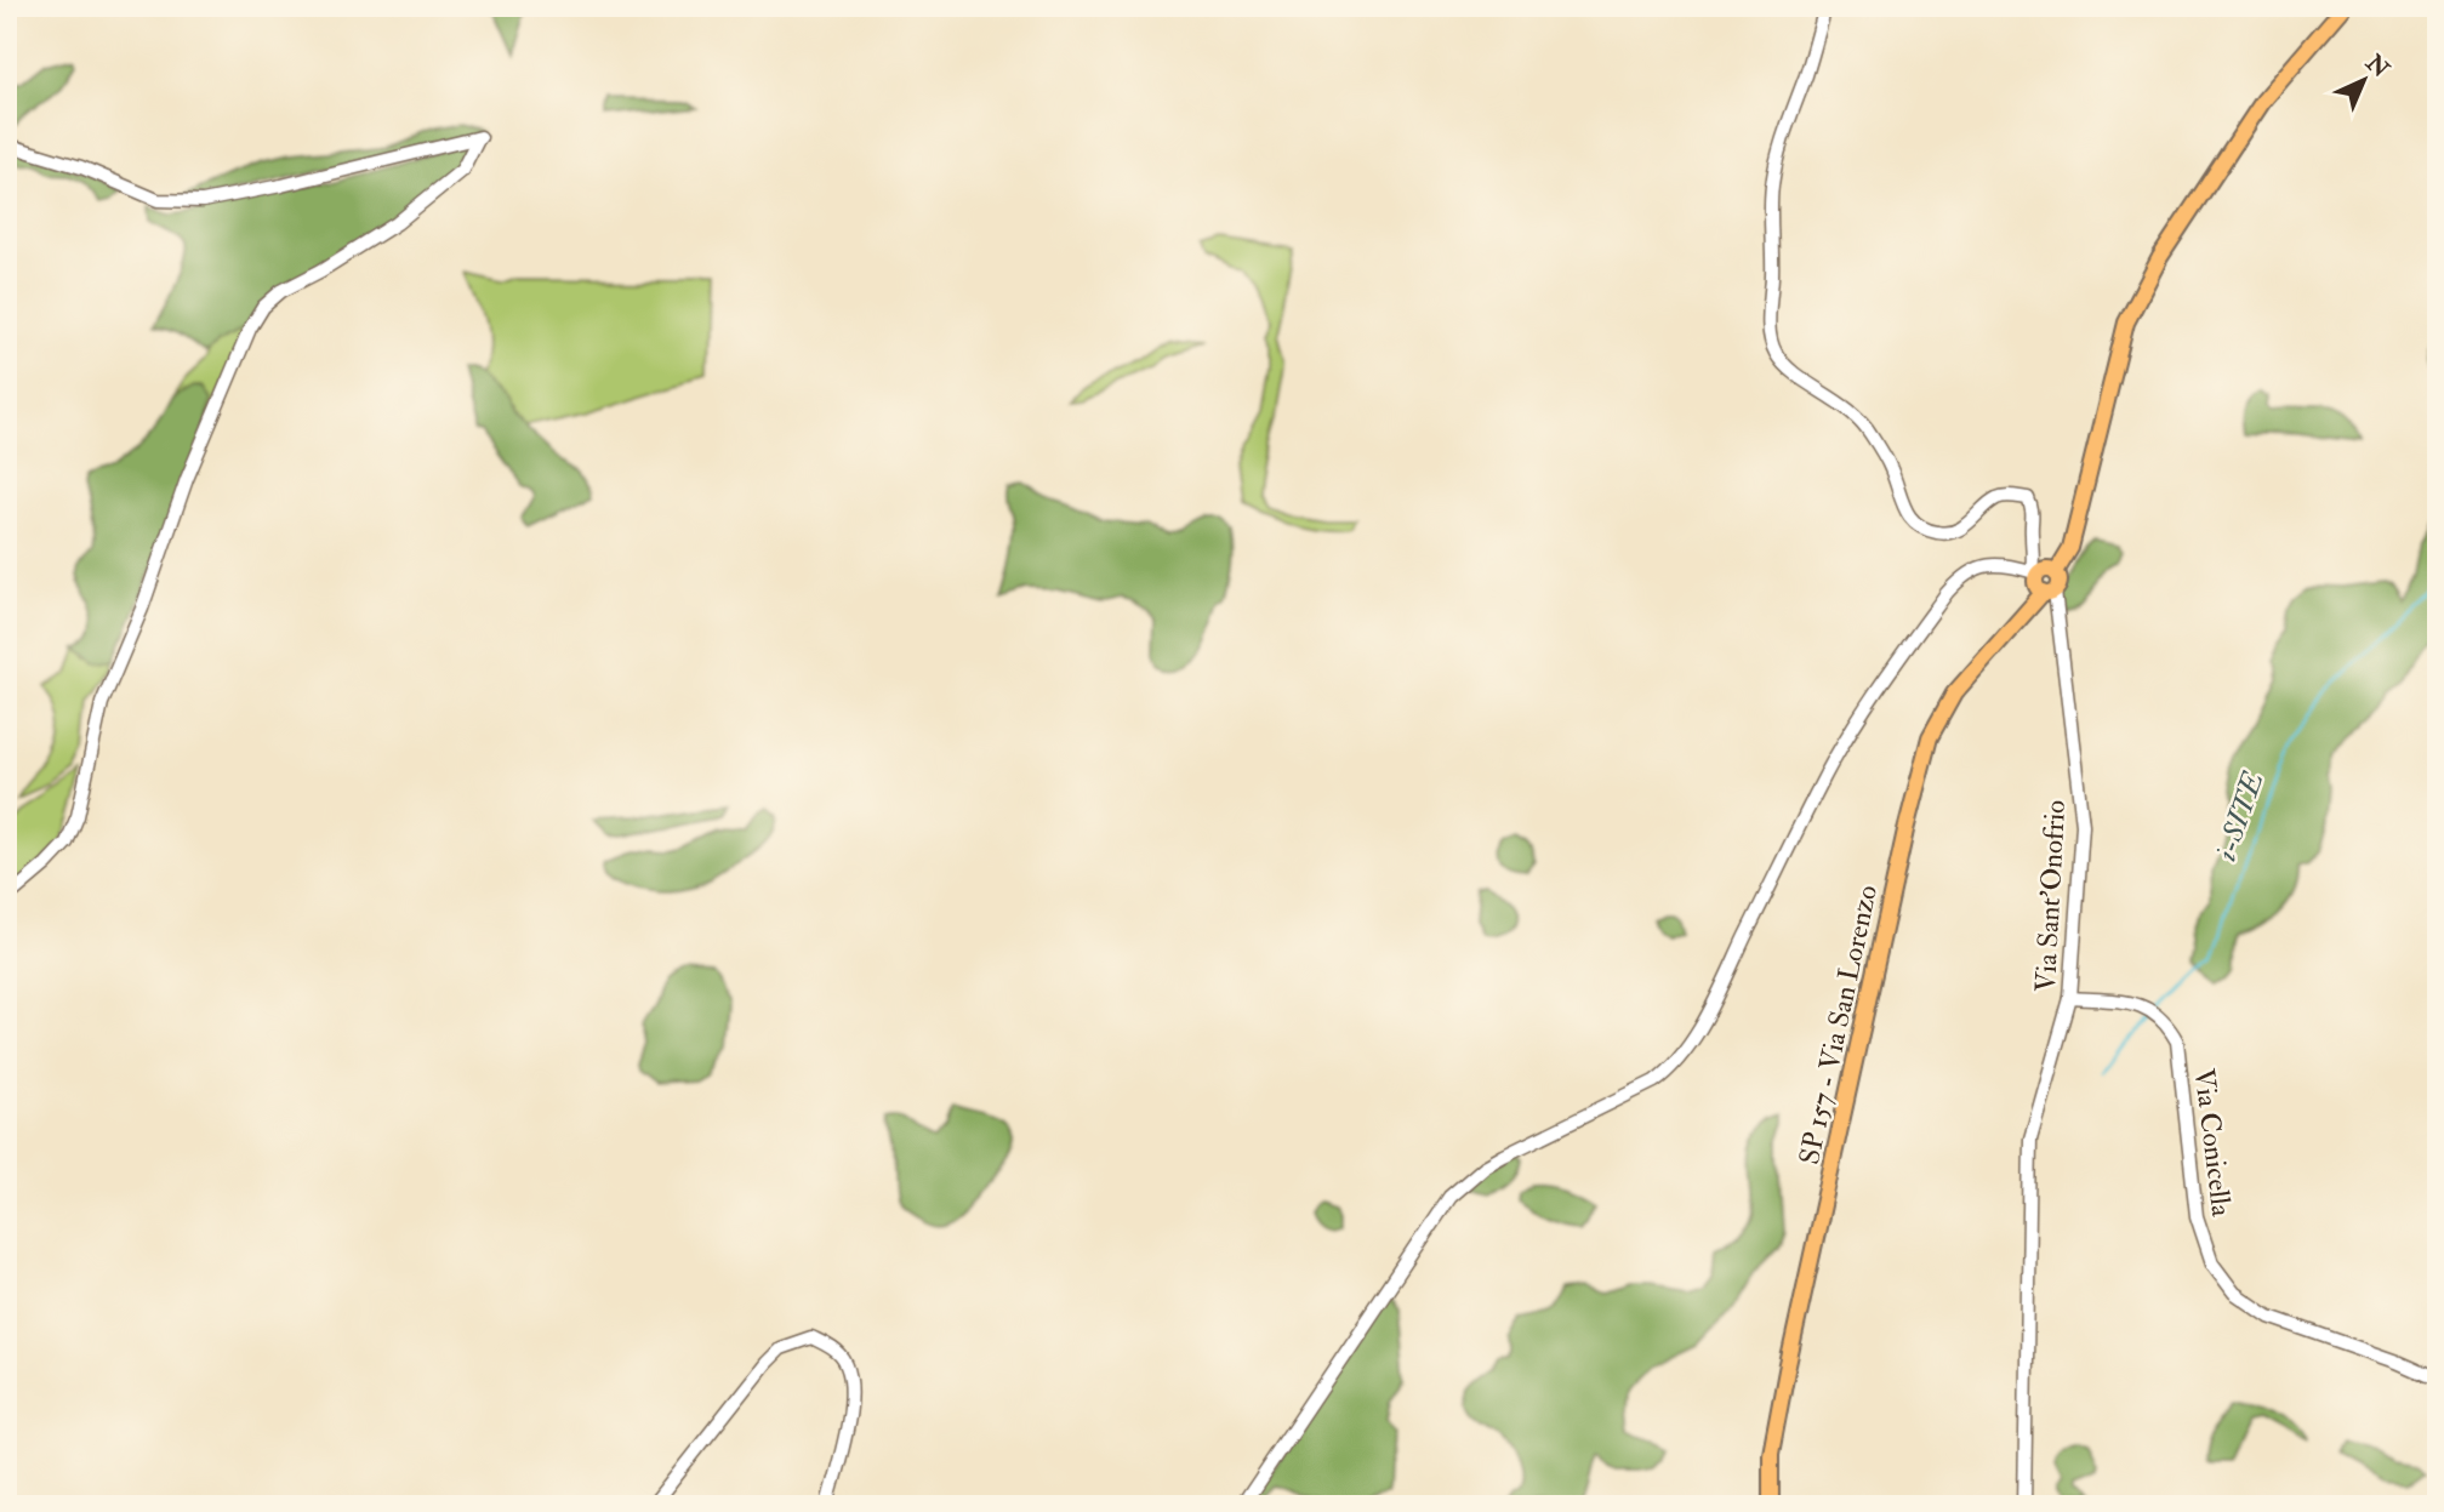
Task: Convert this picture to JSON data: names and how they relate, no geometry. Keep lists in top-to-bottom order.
{
  "streets": {
    "main road": ["SP 157 - Via San Lorenzo"],
    "street": ["Via Sant'Onofrio", "Via Conicella"]
  },
  "crossings": [
    ["Via Sant'Onofrio", "SP 157 - Via San Lorenzo"],
    ["Via Sant'Onofrio", "Via Conicella"]
  ],
  "water": ["i-SITE"],
  "north": "top right"
}
